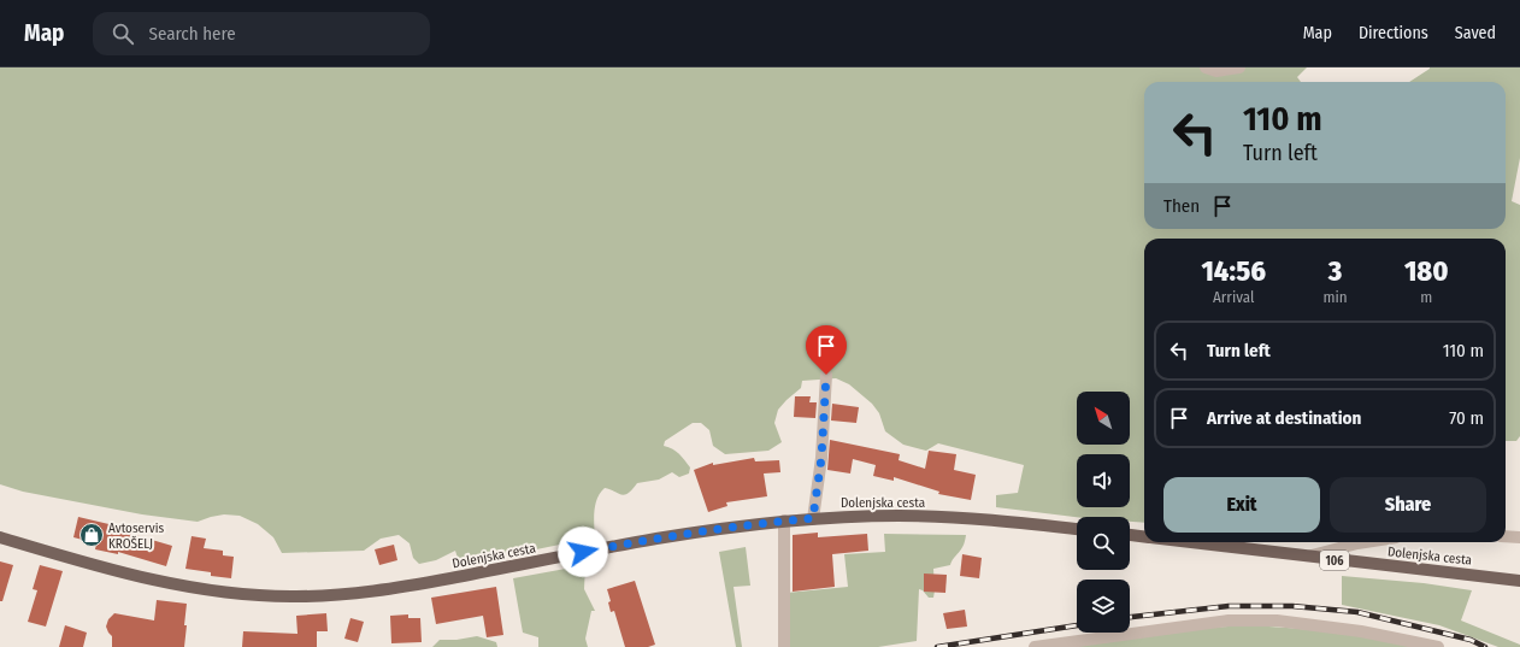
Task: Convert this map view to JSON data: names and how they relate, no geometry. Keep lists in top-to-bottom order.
{
  "streets": {
    "main road": ["Dolenjska cesta", "106"]
  },
  "places": {
    "shop": ["Avtoservis KROŠELJ"]
  },
  "north": "top left",
  "page": {
    "header": "Map",
    "search": "Search here",
    "nav": ["Map", "Directions", "Saved"],
    "turn": ["110 m", "Turn left"],
    "then": "Then",
    "eta": [
      "14:56",
      "Arrival",
      "3",
      "min",
      "180",
      "m"
    ],
    "list": [
      {
        "name": "Turn left",
        "value": "110 m"
      },
      {
        "name": "Arrive at destination",
        "value": "70 m"
      }
    ],
    "buttons": ["Exit", "Share"]
  }
}
